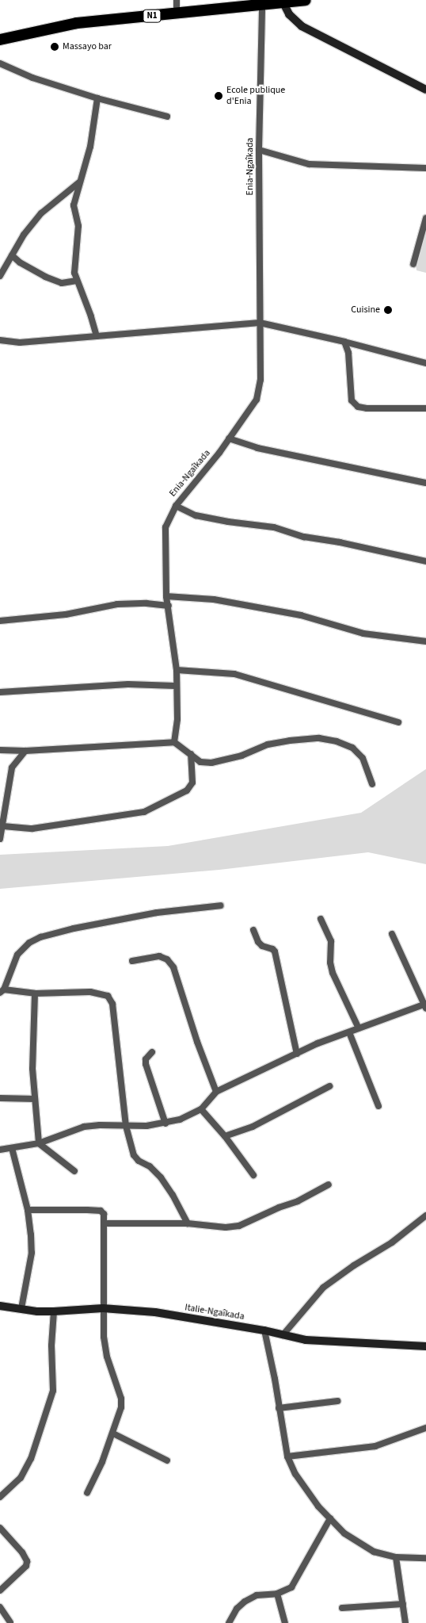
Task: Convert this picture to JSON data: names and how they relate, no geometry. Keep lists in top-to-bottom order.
{
  "streets": {
    "highway": ["N1"],
    "street": ["Enia-Ngaîkada", "Italie-Ngaîkada"]
  },
  "crossings": [
    ["N1", "Enia-Ngaîkada"]
  ],
  "places": ["Massayo bar", "Ecole publique d'Enia", "Cuisine"]
}
